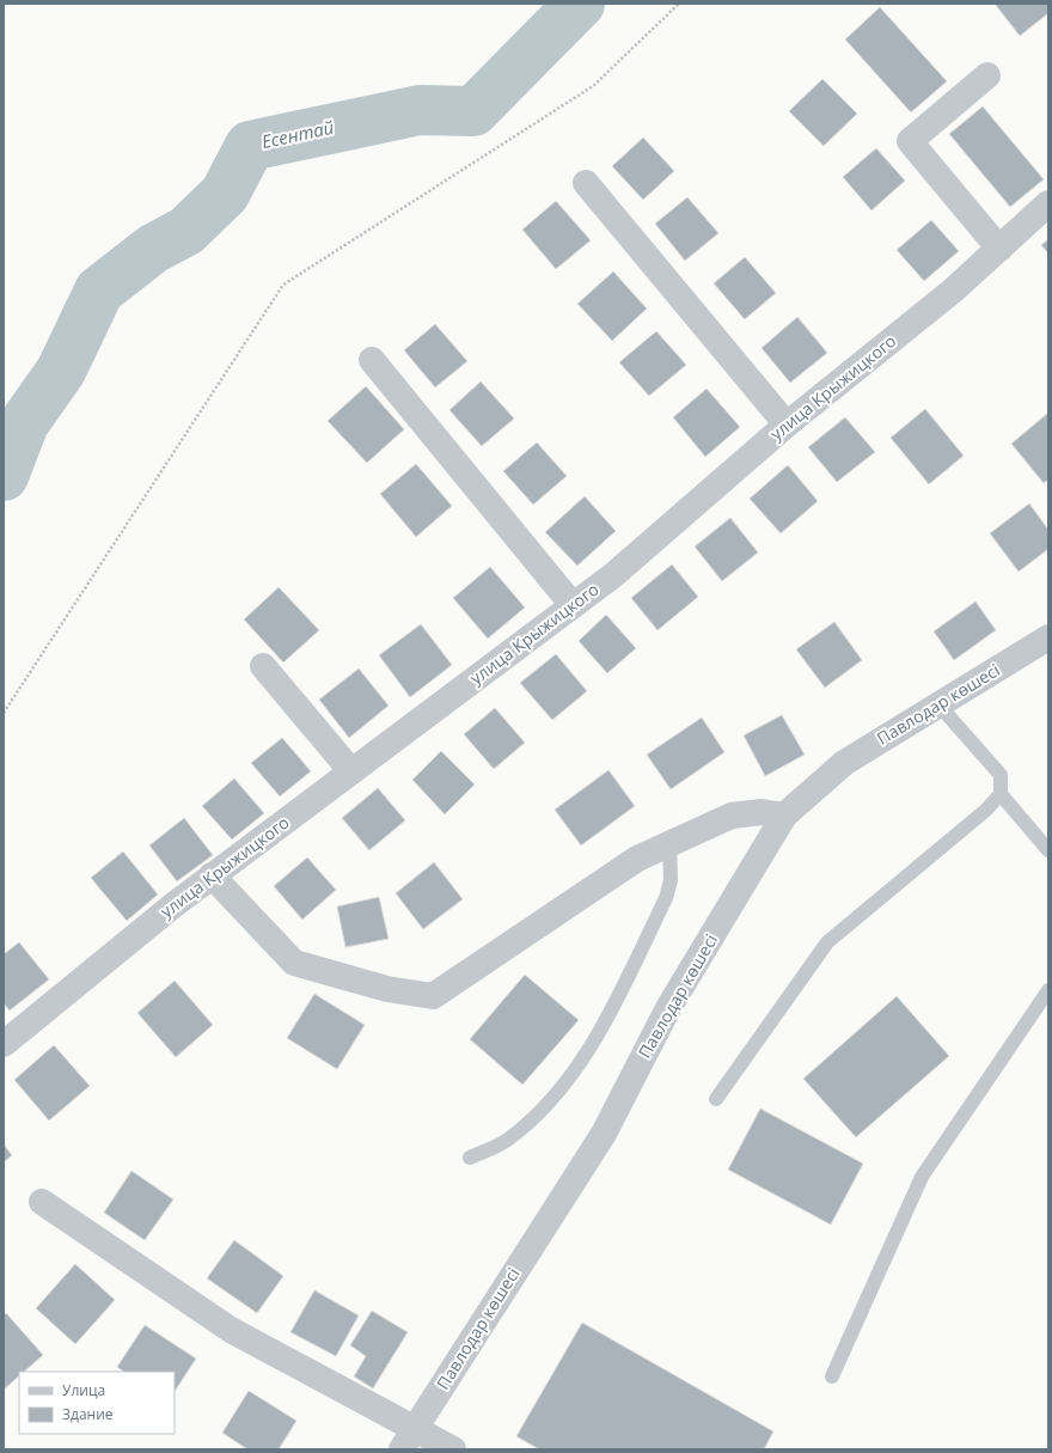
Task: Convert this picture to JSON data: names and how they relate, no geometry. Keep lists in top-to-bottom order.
{
  "streets": {
    "street": ["улица Крыжицкого", "Павлодар көшесі"]
  },
  "water": ["Есентай"],
  "legend": ["Улица", "Здание"]
}
